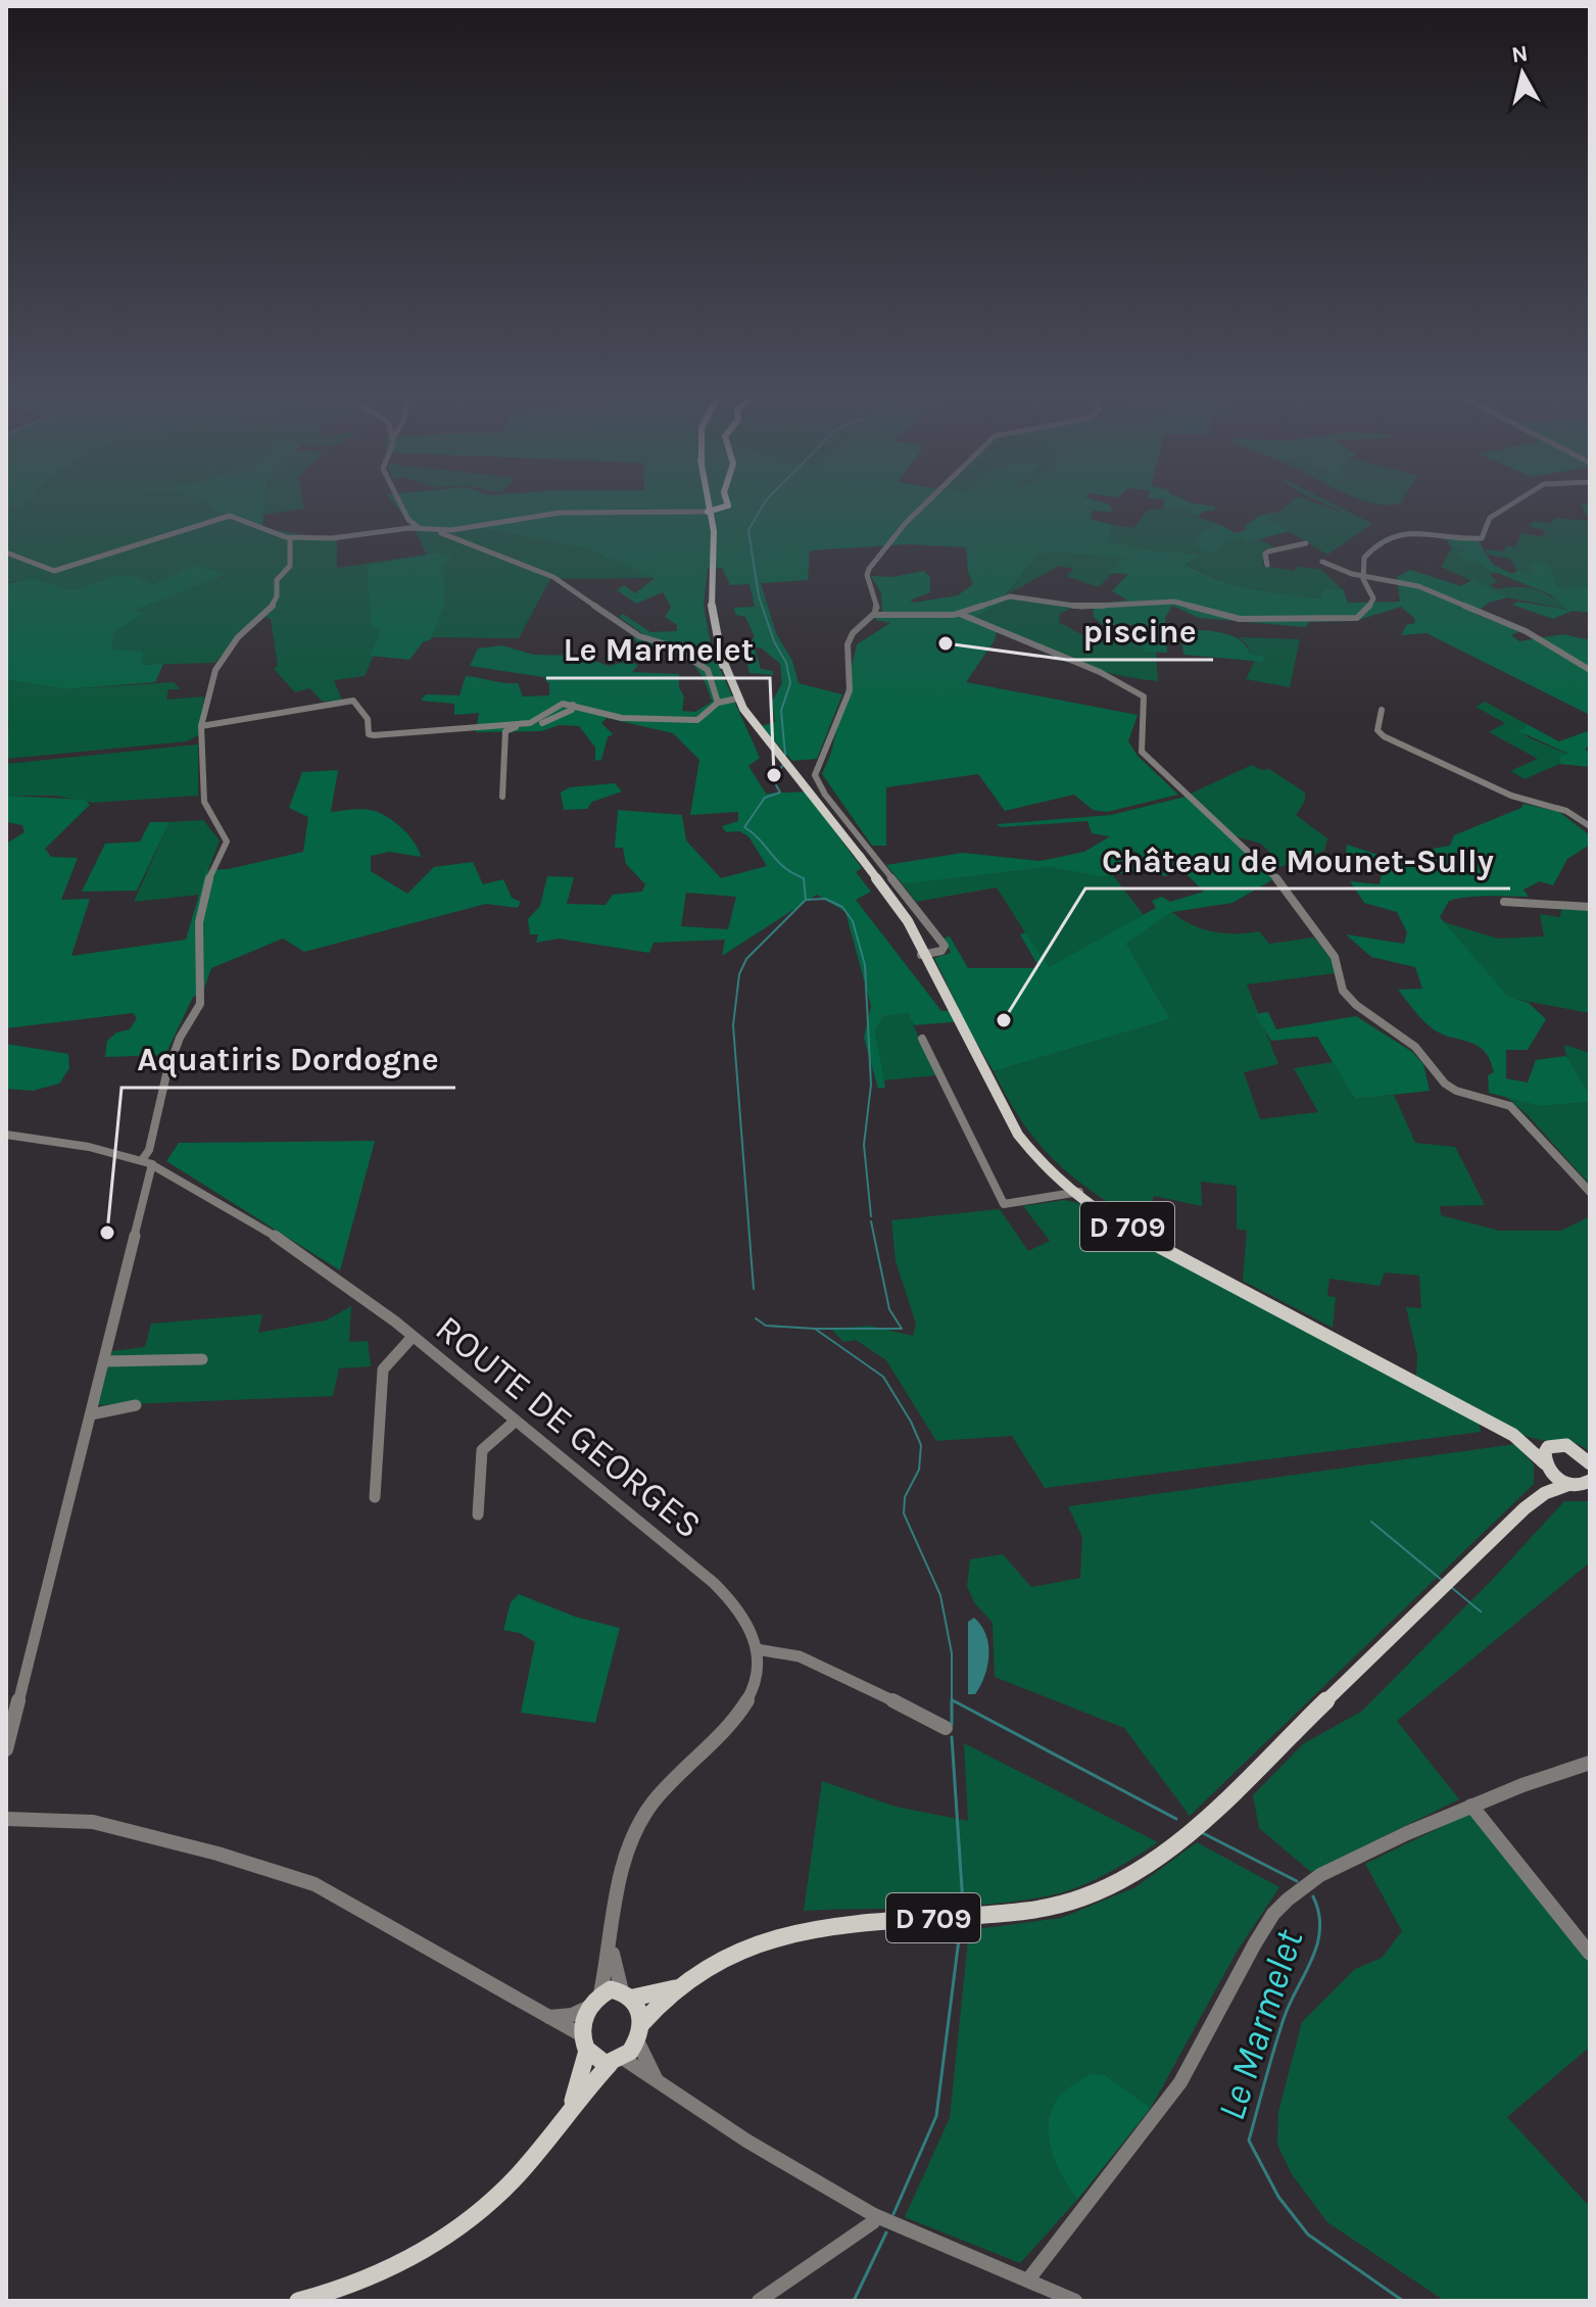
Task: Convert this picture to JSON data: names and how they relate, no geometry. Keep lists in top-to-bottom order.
{
  "streets": {
    "main road": ["D 709"],
    "street": ["ROUTE DE GEORGES"]
  },
  "water": ["Le Marmelet"],
  "places": [
    "piscine",
    "Le Marmelet",
    "Château de Mounet-Sully",
    "Aquatiris Dordogne"
  ],
  "north": "top"
}
